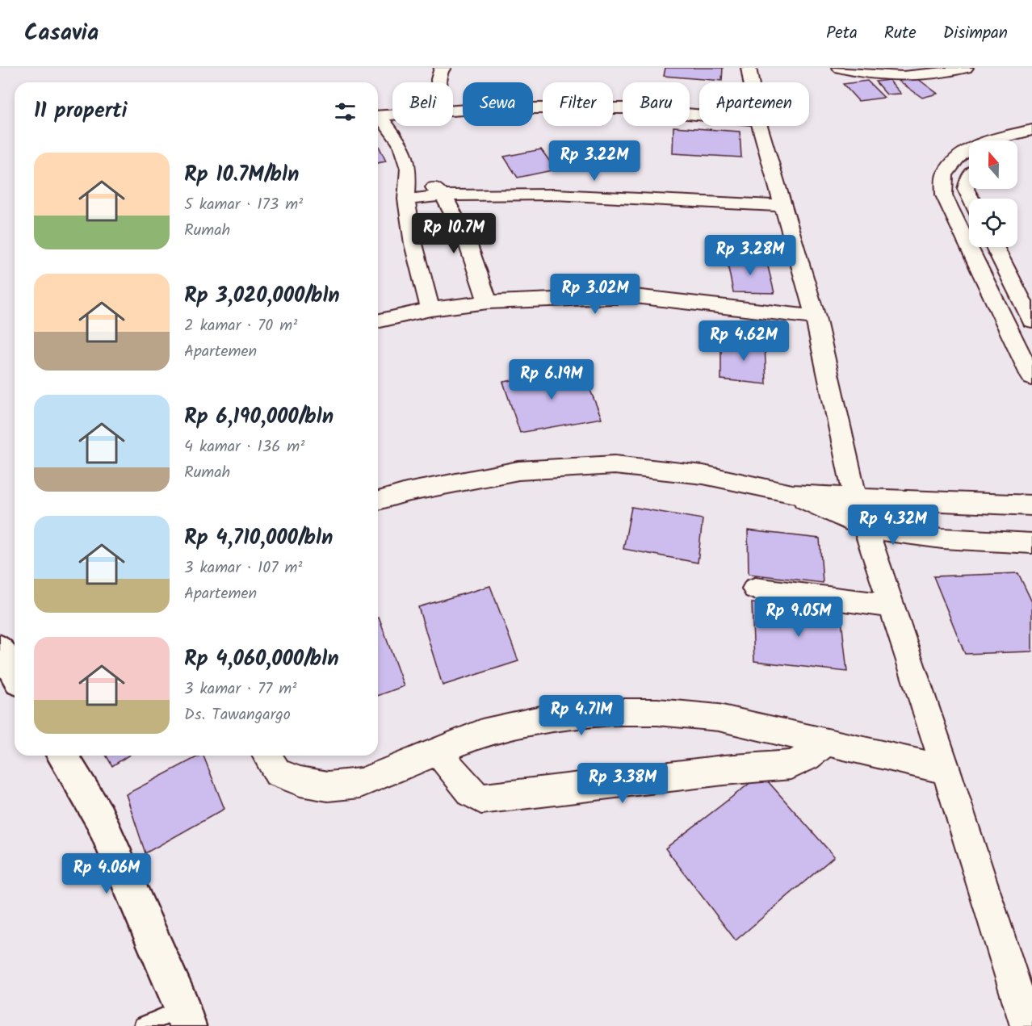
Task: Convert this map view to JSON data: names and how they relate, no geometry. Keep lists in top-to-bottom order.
{
  "north": "top",
  "page": {
    "header": "Casavia",
    "nav": ["Peta", "Rute", "Disimpan"],
    "chip": [
      "Beli",
      "Sewa",
      "Filter",
      "Baru",
      "Apartemen"
    ],
    "heading": "11 properti",
    "price": [
      "Rp 3.22M",
      "Rp 10.7M",
      "Rp 3.28M",
      "Rp 3.02M",
      "Rp 4.62M",
      "Rp 6.19M",
      "Rp 4.32M",
      "Rp 9.05M",
      "Rp 4.71M",
      "Rp 3.38M",
      "Rp 4.06M"
    ],
    "list": [
      {
        "name": "Rp 10.7M/bln",
        "note": "5 kamar · 173 m² · Rumah"
      },
      {
        "name": "Rp 3,020,000/bln",
        "note": "2 kamar · 70 m² · Apartemen"
      },
      {
        "name": "Rp 6,190,000/bln",
        "note": "4 kamar · 136 m² · Rumah"
      },
      {
        "name": "Rp 4,710,000/bln",
        "note": "3 kamar · 107 m² · Apartemen"
      },
      {
        "name": "Rp 4,060,000/bln",
        "note": "3 kamar · 77 m² · Ds. Tawangargo"
      }
    ]
  }
}
